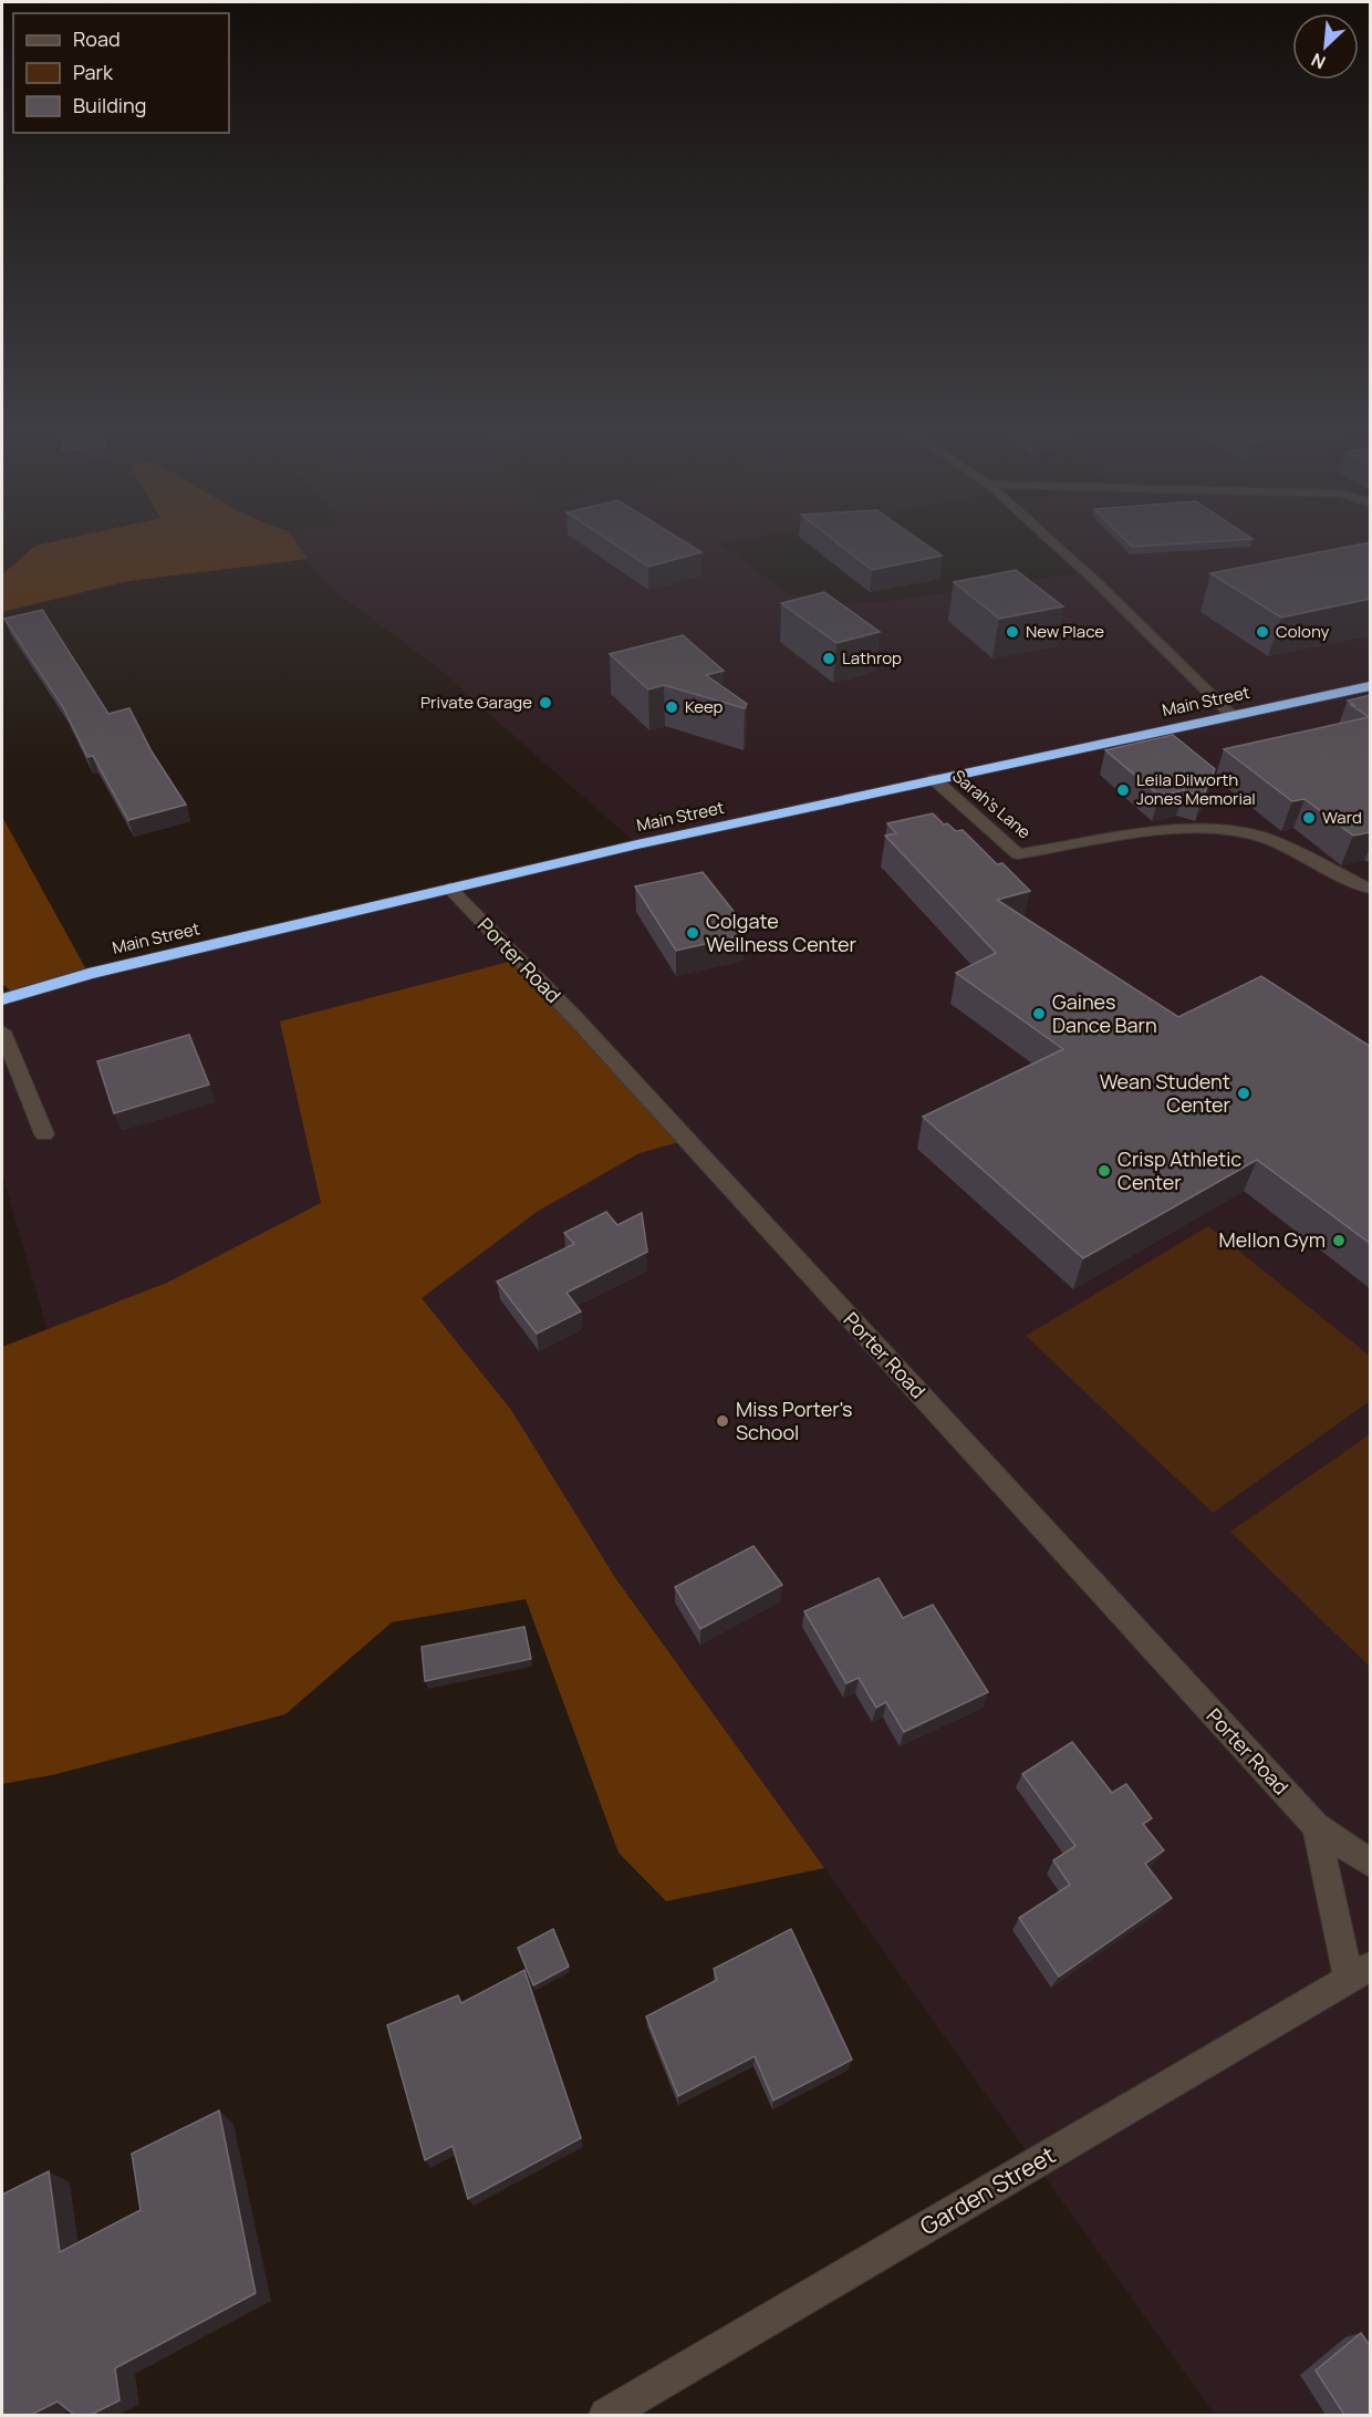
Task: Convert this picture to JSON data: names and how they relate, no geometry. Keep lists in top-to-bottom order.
{
  "streets": {
    "highway": ["Main Street"],
    "street": ["Sarah's Lane", "Porter Road", "Garden Street"]
  },
  "crossings": [
    ["Main Street", "Sarah's Lane"],
    ["Main Street", "Porter Road"]
  ],
  "places": [
    "New Place",
    "Colony",
    "Lathrop",
    "Private Garage",
    "Keep",
    "Leila Dilworth Jones Memorial",
    "Ward",
    "Colgate Wellness Center",
    "Gaines Dance Barn",
    "Wean Student Center",
    "Crisp Athletic Center",
    "Mellon Gym",
    "Miss Porter's School"
  ],
  "legend": ["Road", "Park", "Building"],
  "north": "bottom left"
}
